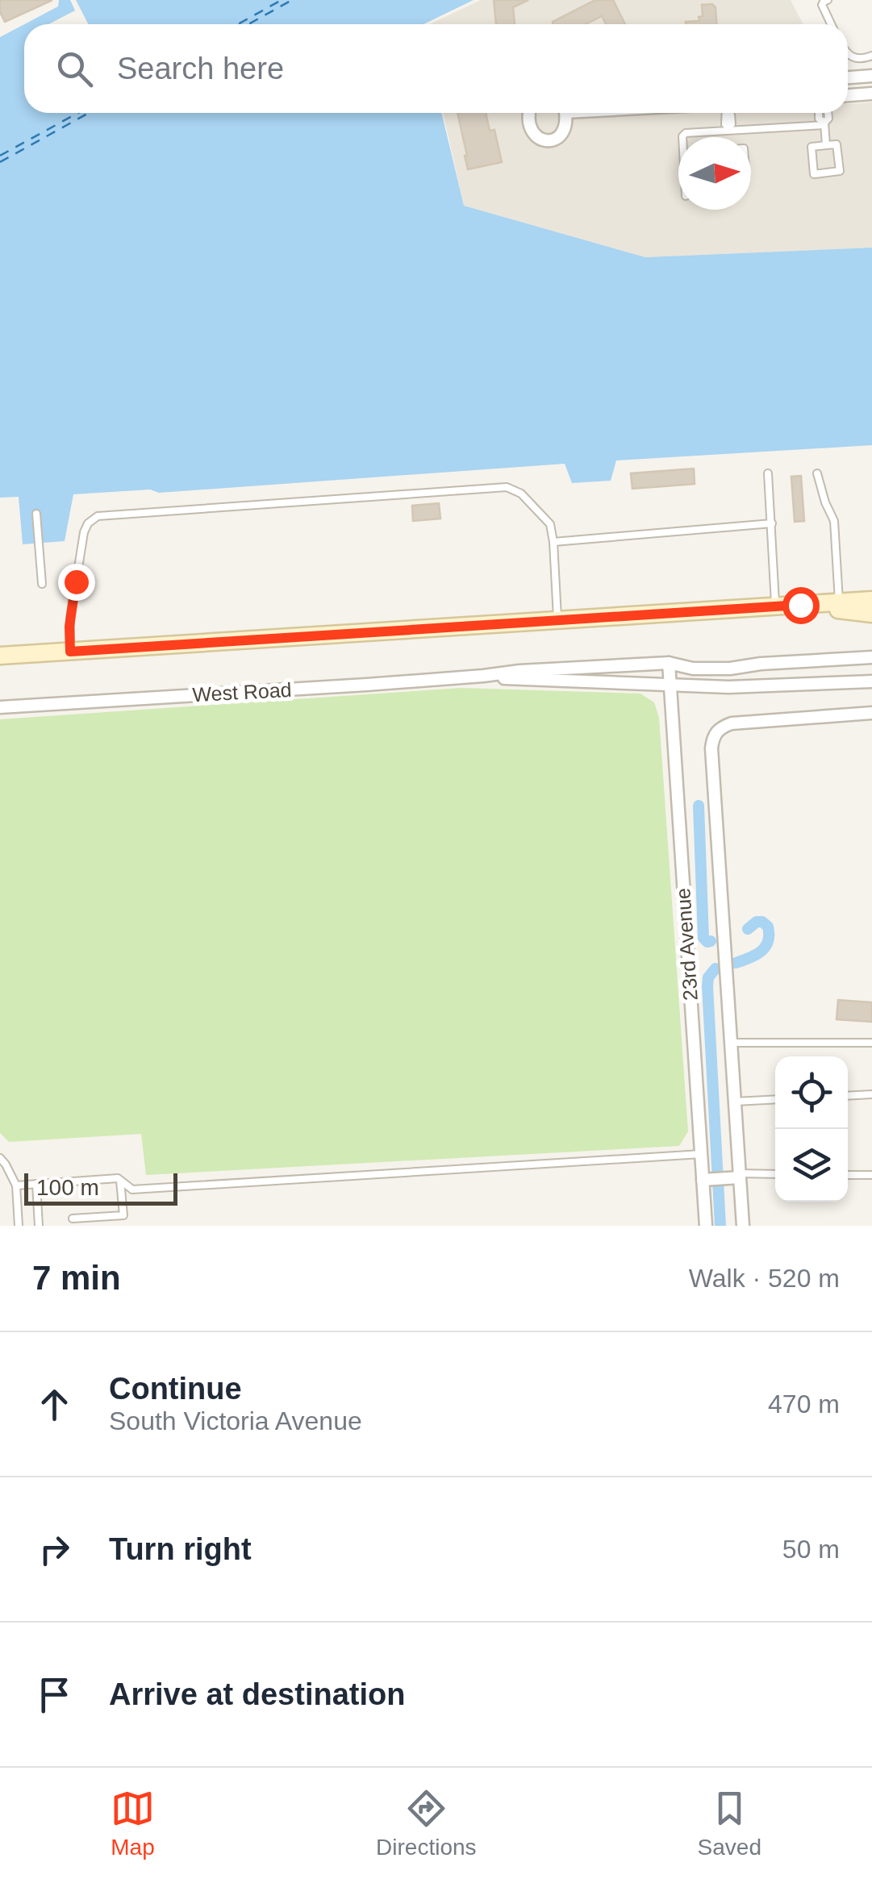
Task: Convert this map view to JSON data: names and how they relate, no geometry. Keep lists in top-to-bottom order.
{
  "streets": {
    "street": ["West Road", "23rd Avenue"]
  },
  "crossings": [
    ["West Road", "23rd Avenue"]
  ],
  "scale_bar": "100 m",
  "north": "right",
  "page": {
    "search": "Search here",
    "scale": "100 m",
    "heading": ["7 min", "Walk · 520 m"],
    "list": [
      ["Continue", "South Victoria Avenue", "470 m"],
      ["Turn right", "50 m"],
      "Arrive at destination"
    ],
    "nav": ["Map", "Directions", "Saved"]
  }
}
